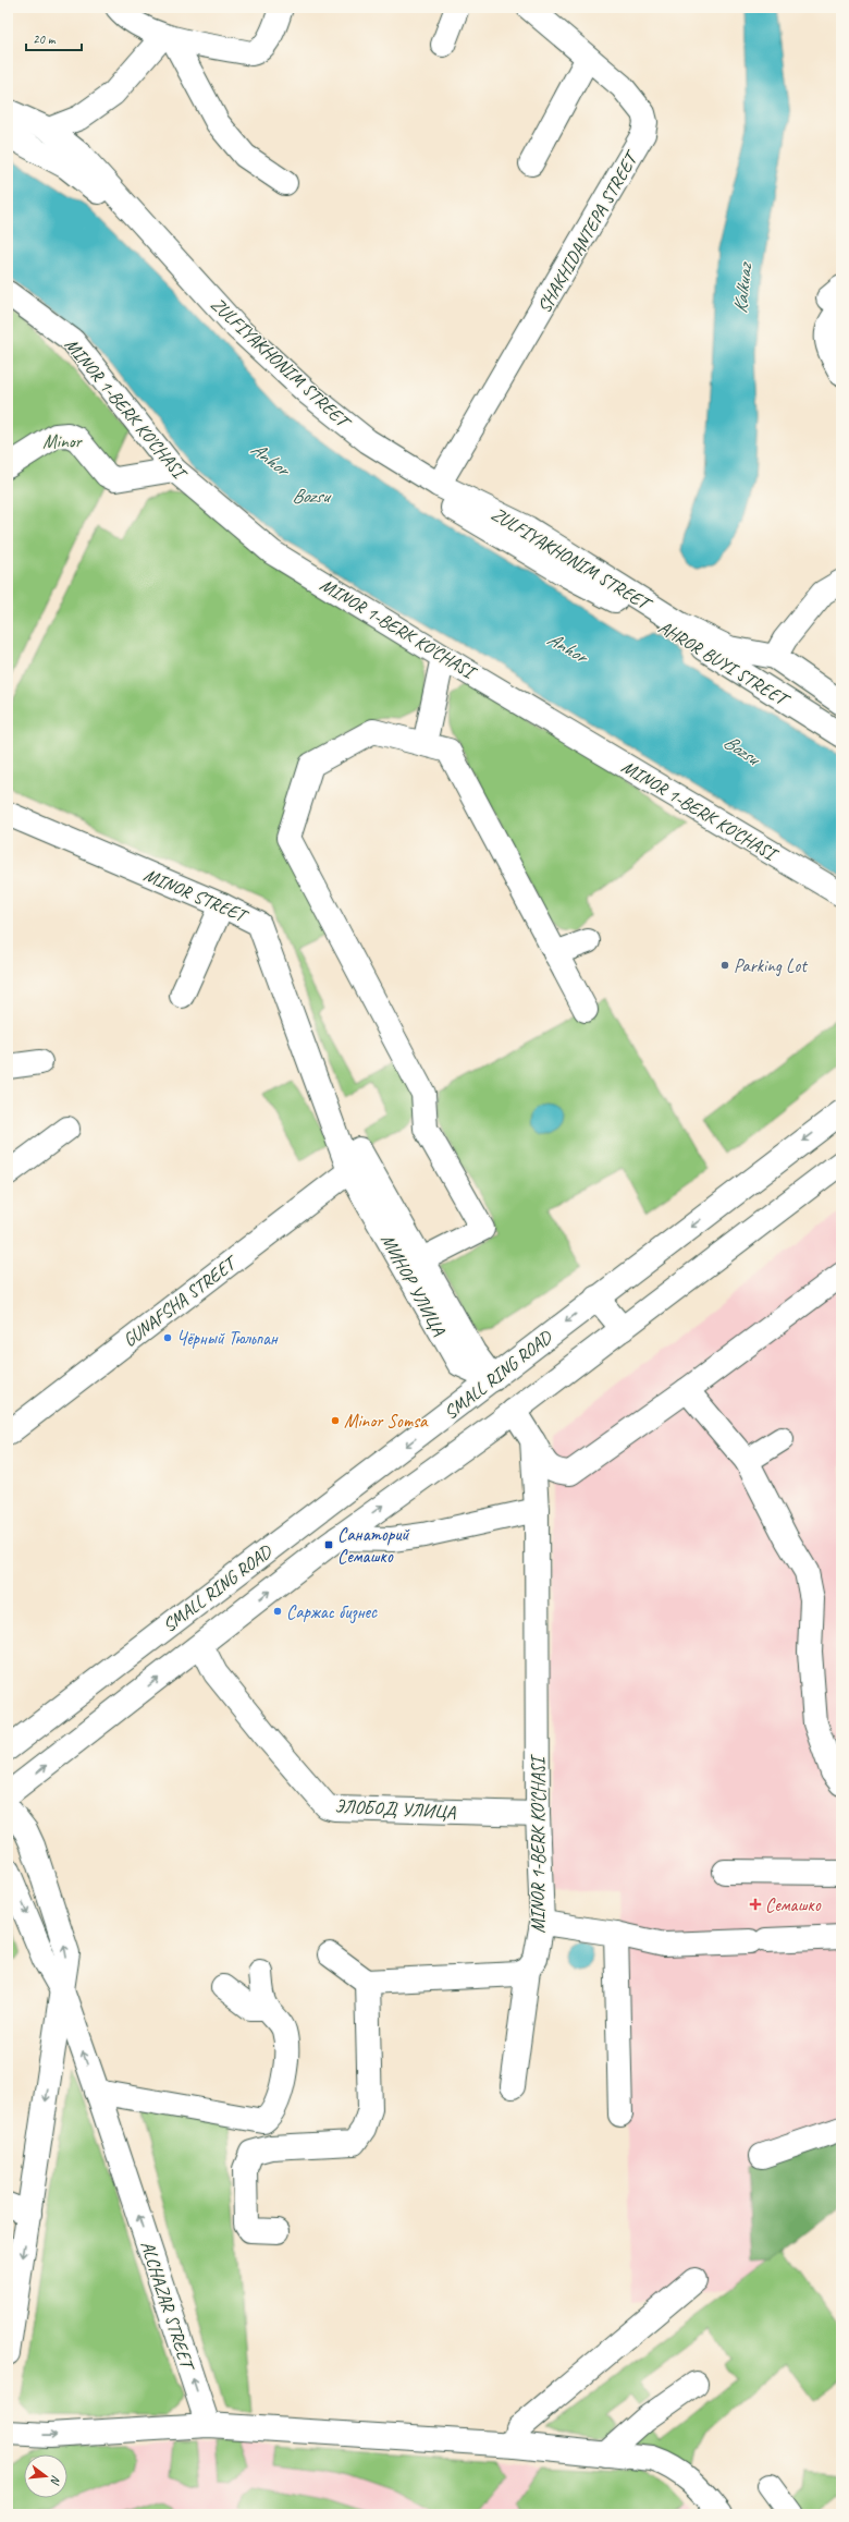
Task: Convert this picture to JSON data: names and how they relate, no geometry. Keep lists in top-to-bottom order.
{
  "streets": {
    "main road": [
      "SHAKHIDANTEPA STREET",
      "ZULFIYAKHONIM STREET",
      "MINOR 1-BERK KO'CHASI",
      "AHROR BUYI STREET",
      "MINOR STREET",
      "МИНОР УЛИЦА",
      "GUNAFSHA STREET",
      "SMALL RING ROAD",
      "ЭЛОБОД УЛИЦА",
      "ALCHAZAR STREET"
    ]
  },
  "crossings": [
    ["SHAKHIDANTEPA STREET", "ZULFIYAKHONIM STREET"],
    ["MINOR 1-BERK KO'CHASI", "SMALL RING ROAD"],
    ["MINOR 1-BERK KO'CHASI", "ЭЛОБОД УЛИЦА"],
    ["MINOR STREET", "МИНОР УЛИЦА"],
    ["MINOR STREET", "GUNAFSHA STREET"],
    ["МИНОР УЛИЦА", "GUNAFSHA STREET"],
    ["МИНОР УЛИЦА", "SMALL RING ROAD"],
    ["SMALL RING ROAD", "ЭЛОБОД УЛИЦА"]
  ],
  "water": ["Kalkuaz", "Anhor", "Bozsu"],
  "parks": ["Minor"],
  "places": {
    "other": [
      "Parking Lot",
      "Чёрный Тюльпан",
      "Minor Somsa",
      "Саржас бизнес"
    ],
    "transit": ["Санаторий Семашко"],
    "health": ["Семашко"]
  },
  "scale_bar": "20 m",
  "north": "right"
}
